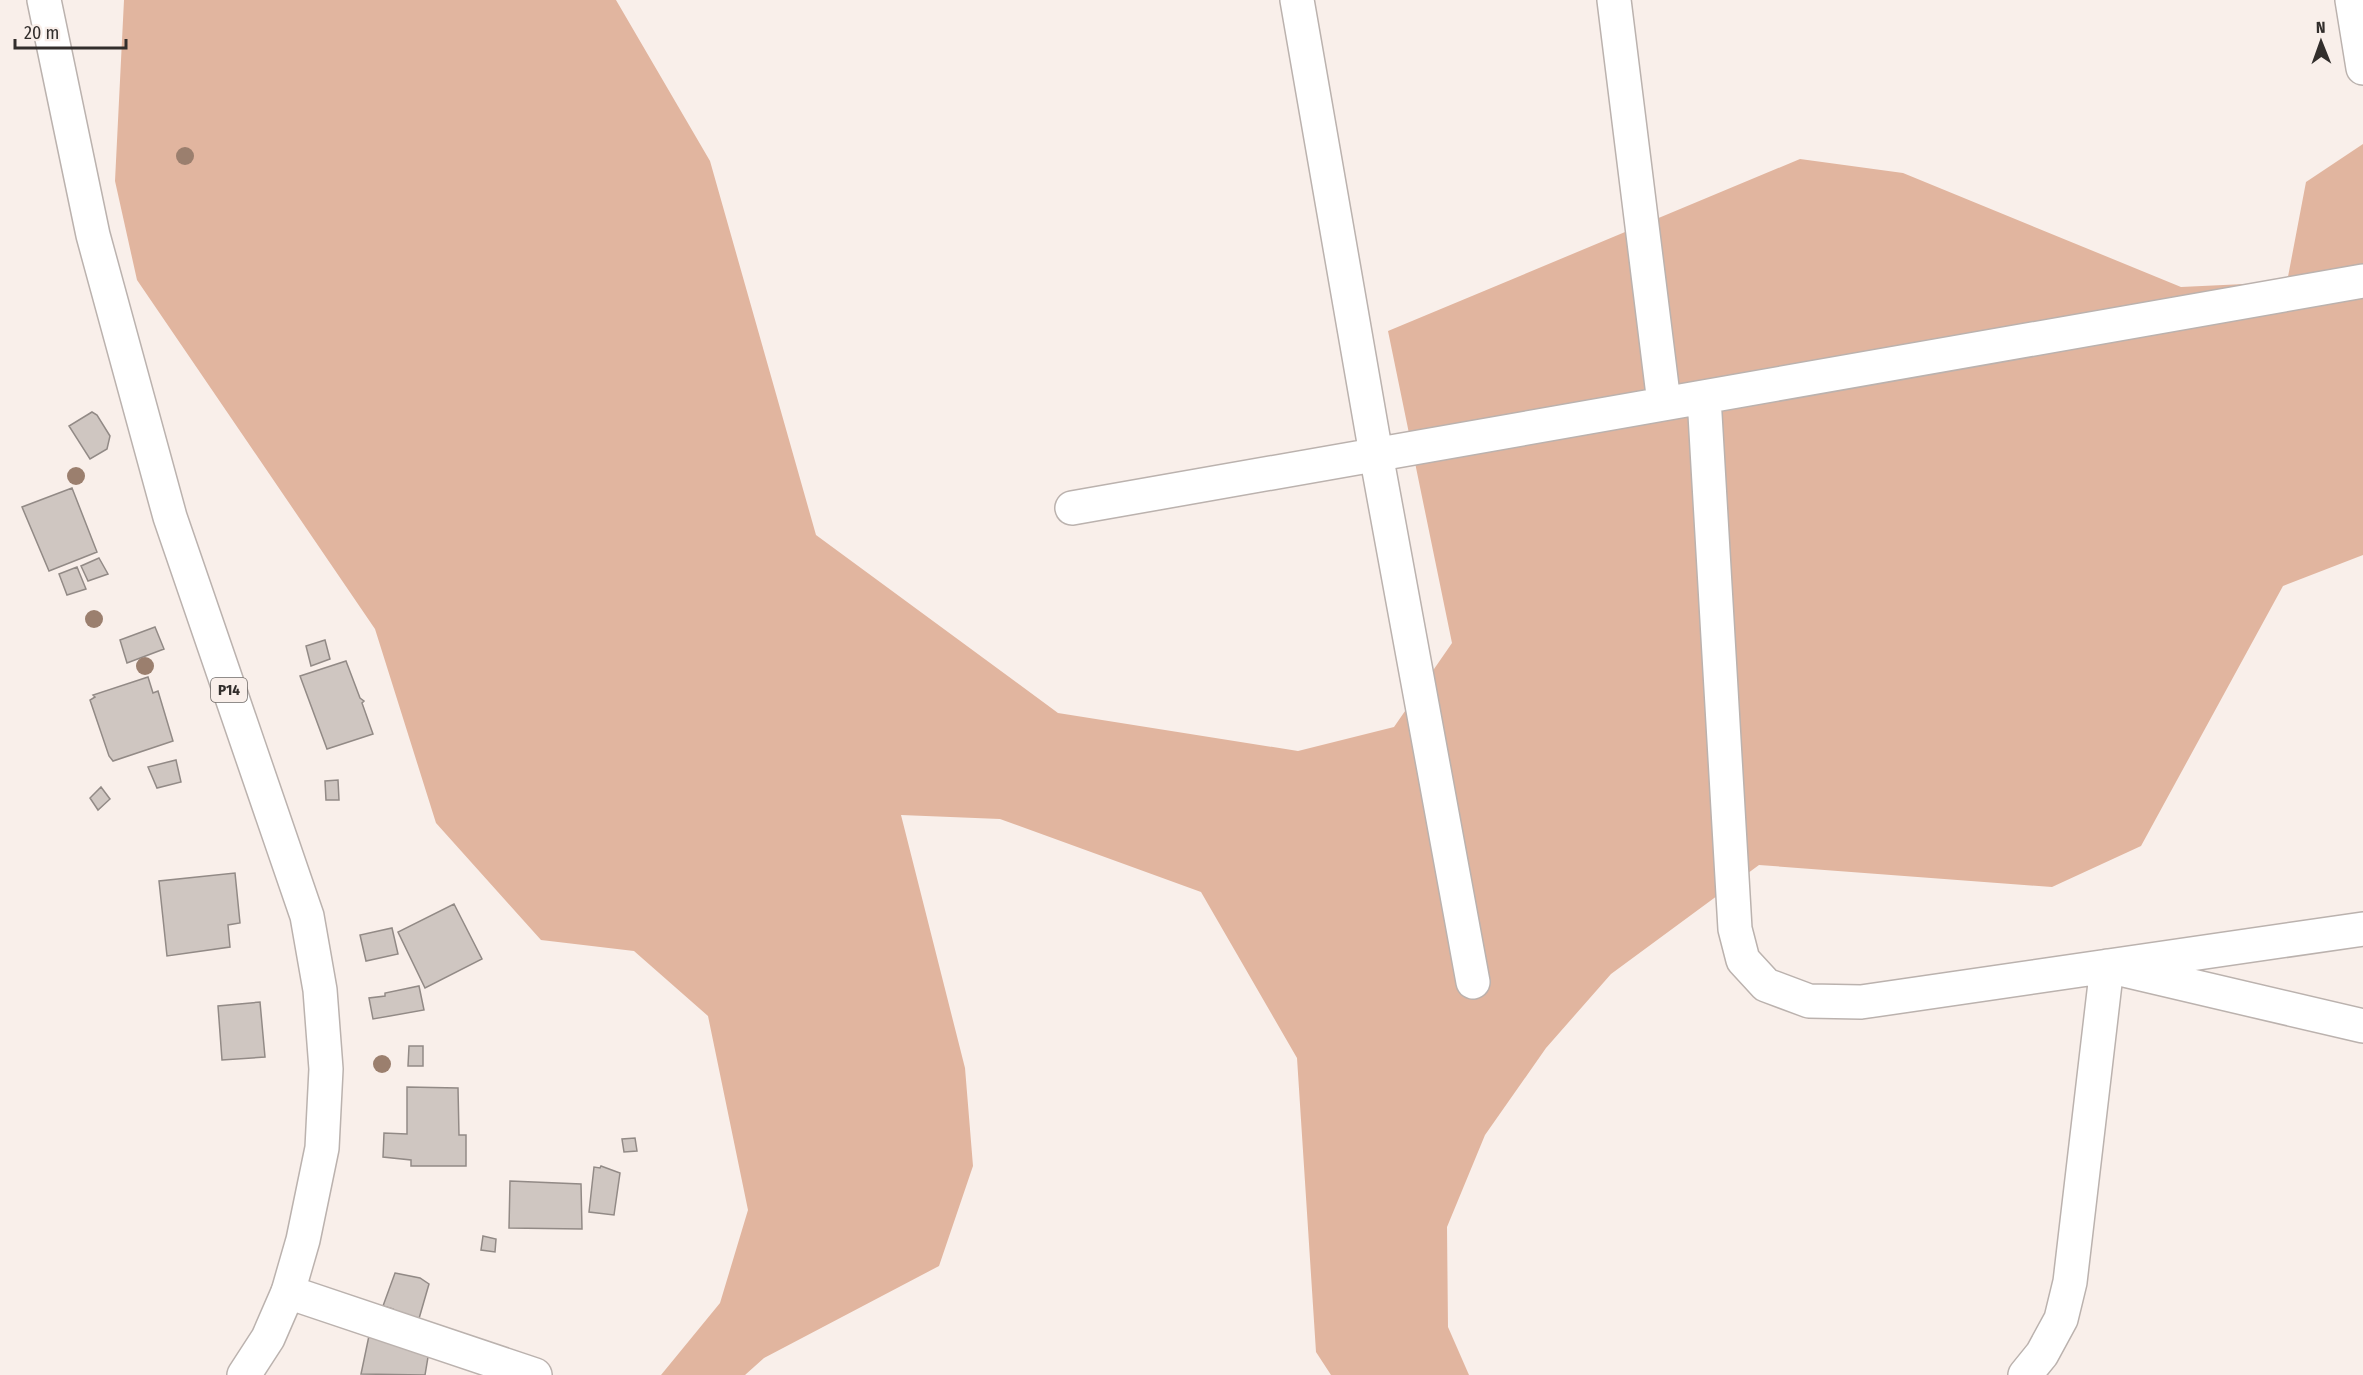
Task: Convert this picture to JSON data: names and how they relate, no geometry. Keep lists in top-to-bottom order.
{
  "streets": {
    "street": ["P14"]
  },
  "scale_bar": "20 m",
  "north": "top"
}
